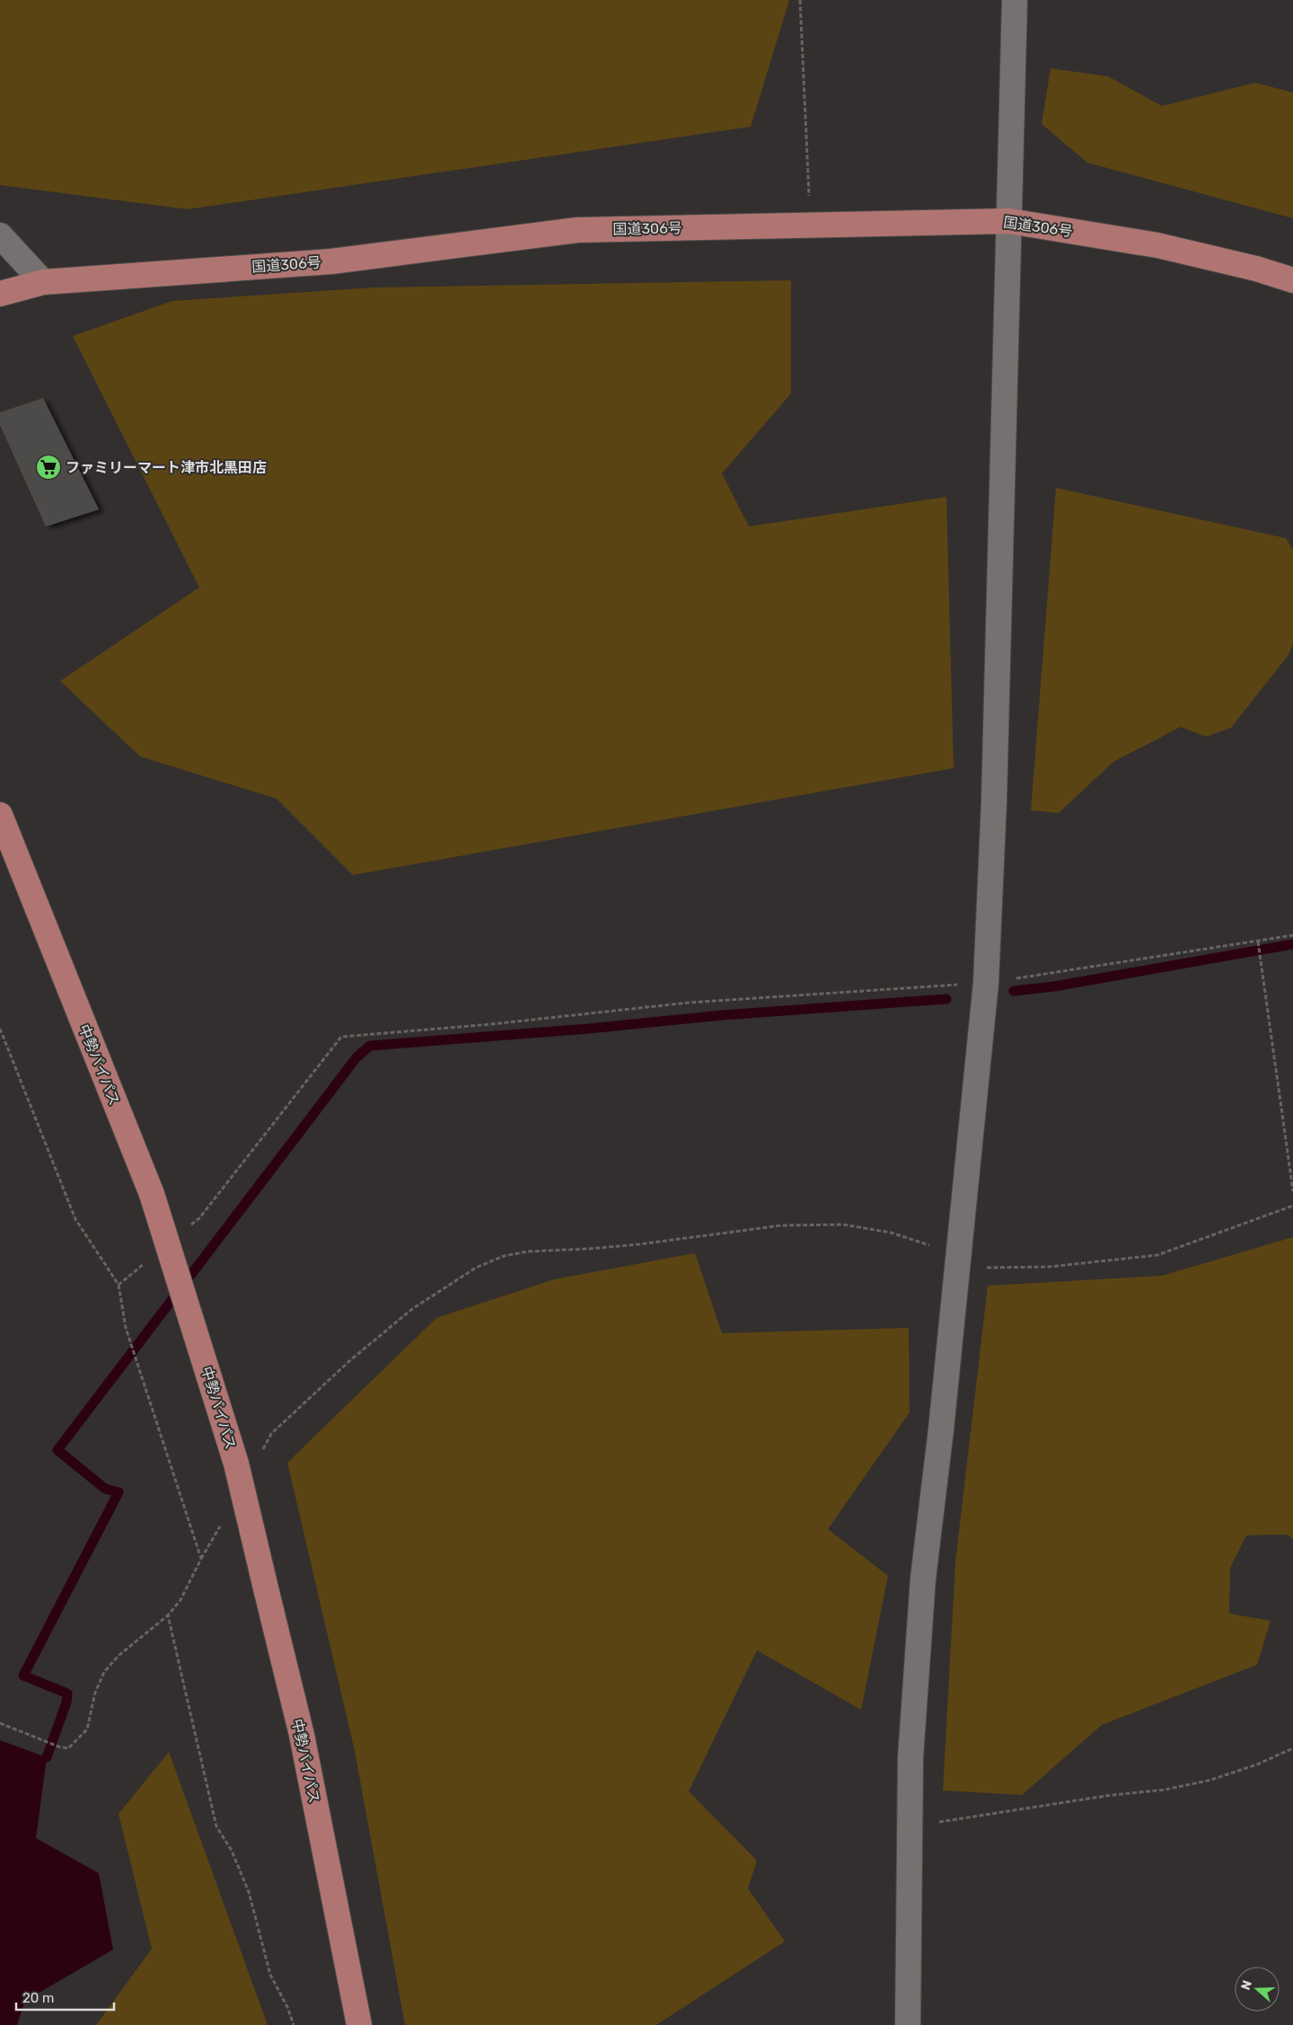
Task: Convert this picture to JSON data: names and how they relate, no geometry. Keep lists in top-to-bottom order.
{
  "streets": {
    "highway": ["国道306号", "中勢バイパス"]
  },
  "places": {
    "supermarket": ["ファミリーマート津市北黒田店"]
  },
  "scale_bar": "20 m",
  "north": "left"
}
